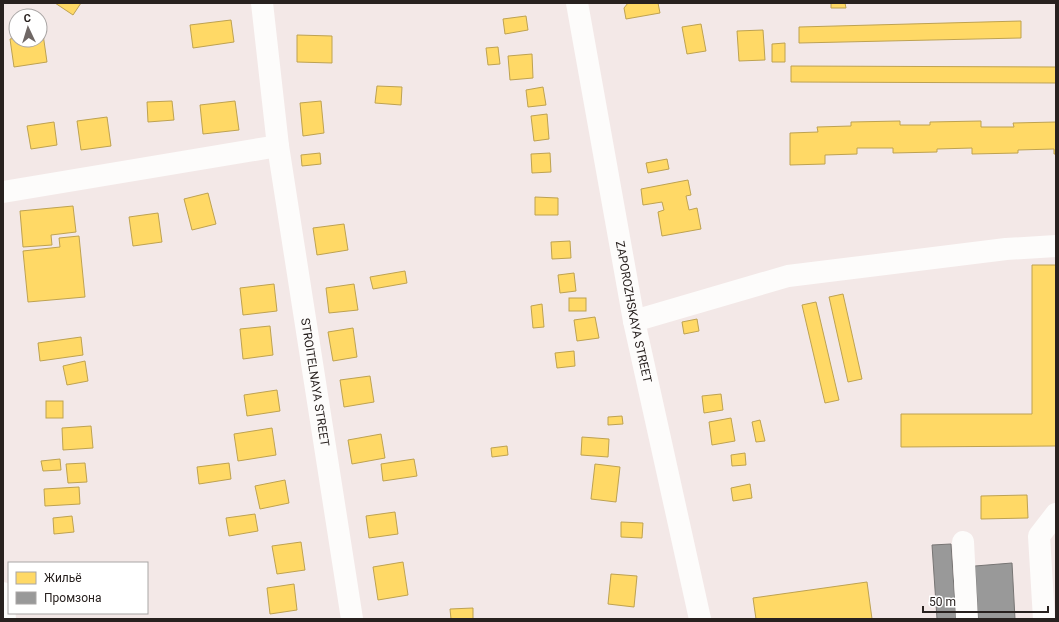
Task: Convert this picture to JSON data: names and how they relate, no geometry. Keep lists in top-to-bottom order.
{
  "streets": {
    "street": ["ZAPOROZHSKAYA STREET", "STROITELNAYA STREET"]
  },
  "legend": ["Жильё", "Промзона"],
  "scale_bar": "50 m",
  "north": "top"
}
